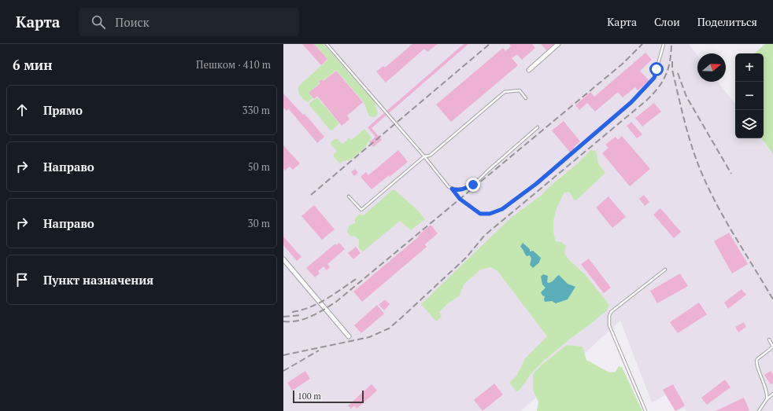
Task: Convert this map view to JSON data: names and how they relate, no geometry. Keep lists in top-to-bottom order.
{
  "scale_bar": "100 m",
  "north": "right",
  "page": {
    "header": "Карта",
    "search": "Поиск",
    "nav": ["Карта", "Слои", "Поделиться"],
    "heading": ["6 мин", "Пешком · 410 m"],
    "map_buttons": ["+", "−"],
    "list": [
      ["Прямо", "330 m"],
      ["Направо", "50 m"],
      ["Направо", "30 m"],
      "Пункт назначения"
    ],
    "scale": "100 m"
  }
}
